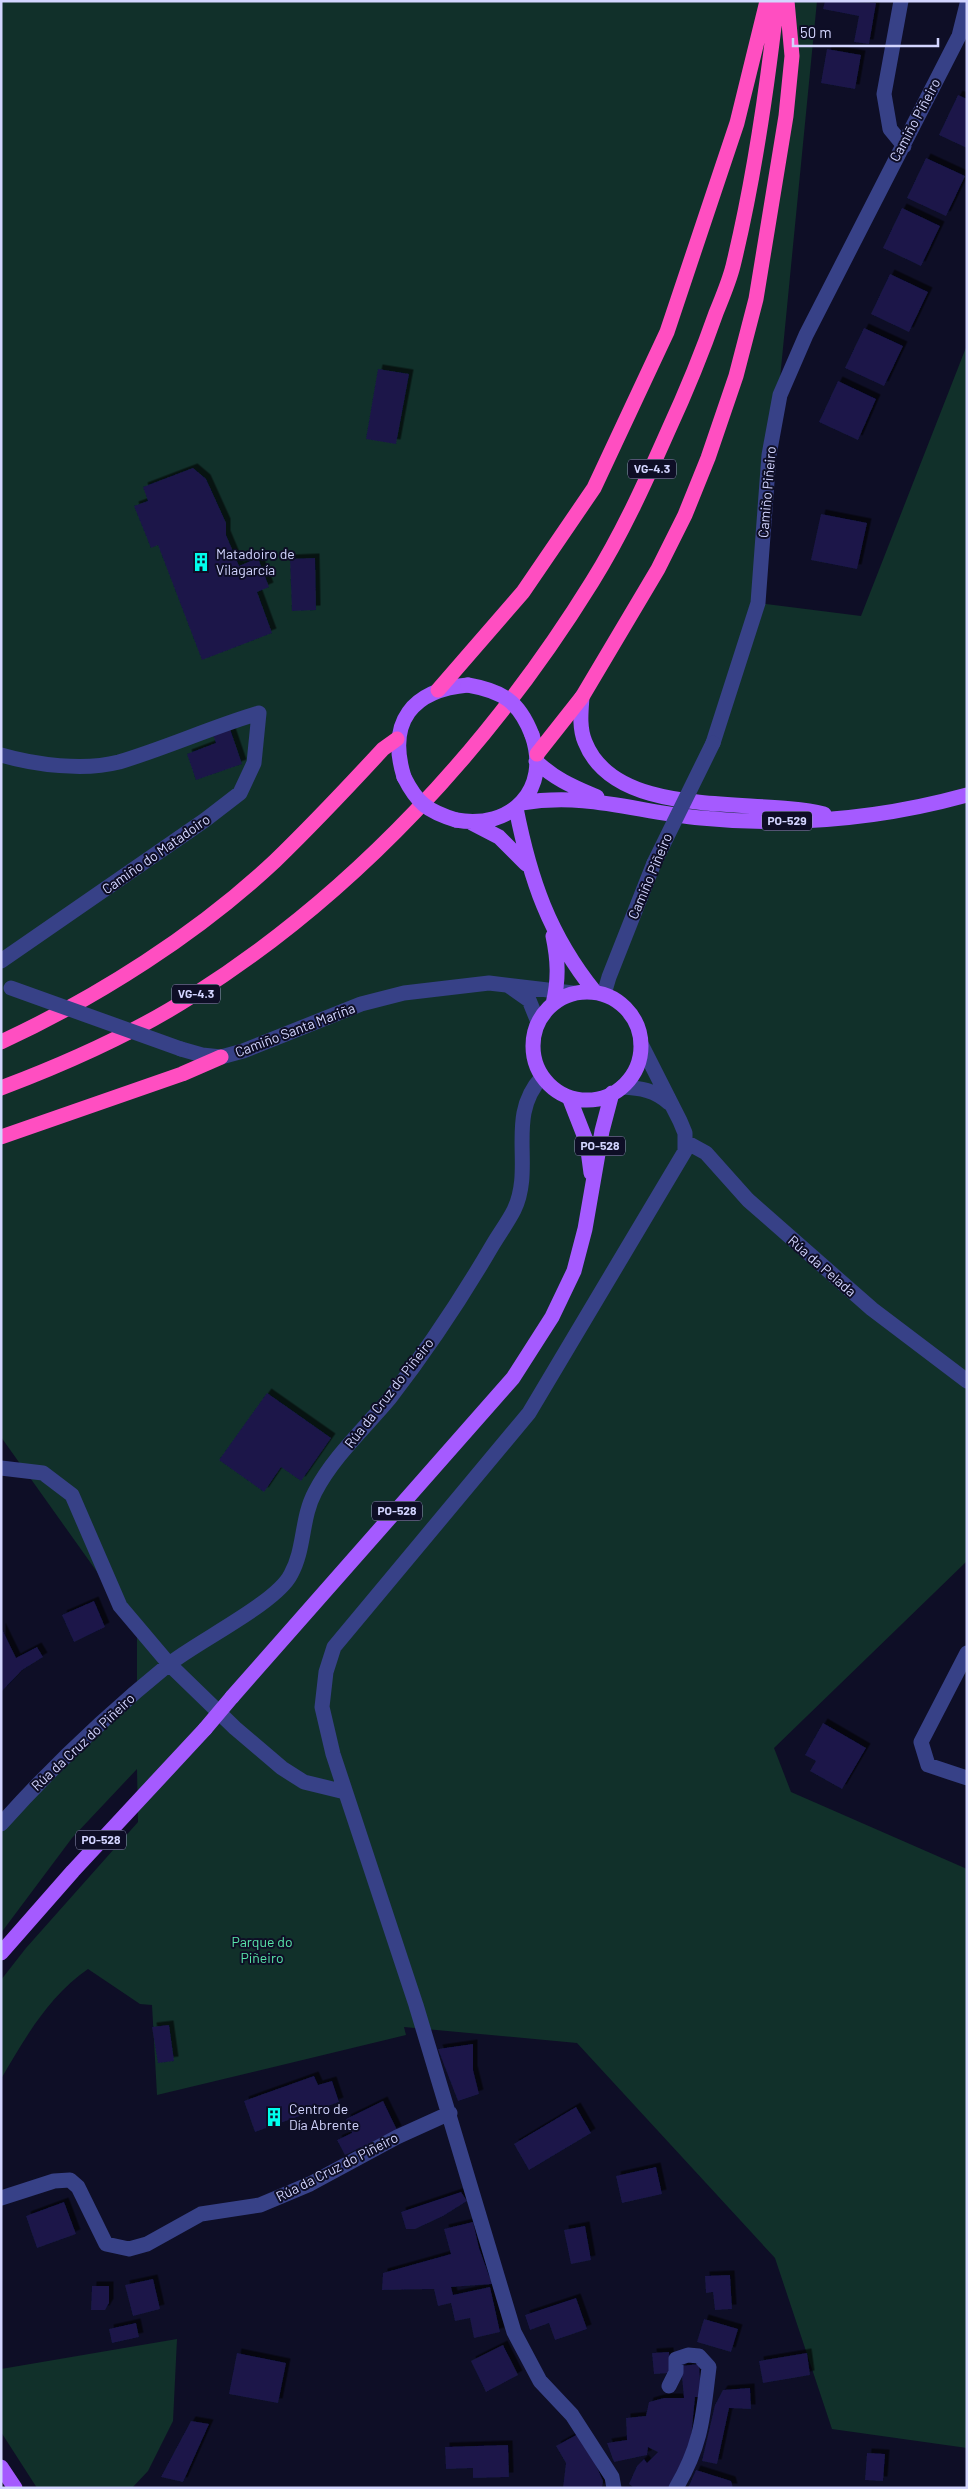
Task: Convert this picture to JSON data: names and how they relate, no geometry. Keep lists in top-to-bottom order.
{
  "streets": {
    "highway": ["VG-4.3"],
    "main road": ["PO-529", "PO-528"],
    "street": [
      "Camiño Piñeiro",
      "Camiño do Matadoiro",
      "Camiño Santa Mariña",
      "Rúa da Pelada",
      "Rúa da Cruz do Piñeiro"
    ]
  },
  "crossings": [
    ["Camiño Piñeiro", "Camiño Santa Mariña"],
    ["Camiño Piñeiro", "PO-528"],
    ["Camiño Piñeiro", "Rúa da Cruz do Piñeiro"],
    ["Camiño Santa Mariña", "PO-528"],
    ["Camiño Santa Mariña", "Rúa da Cruz do Piñeiro"],
    ["PO-528", "Rúa da Cruz do Piñeiro"]
  ],
  "parks": ["Parque do Piñeiro"],
  "places": {
    "building": ["Matadoiro de Vilagarcía", "Centro de Día Abrente"]
  },
  "scale_bar": "50 m"
}
